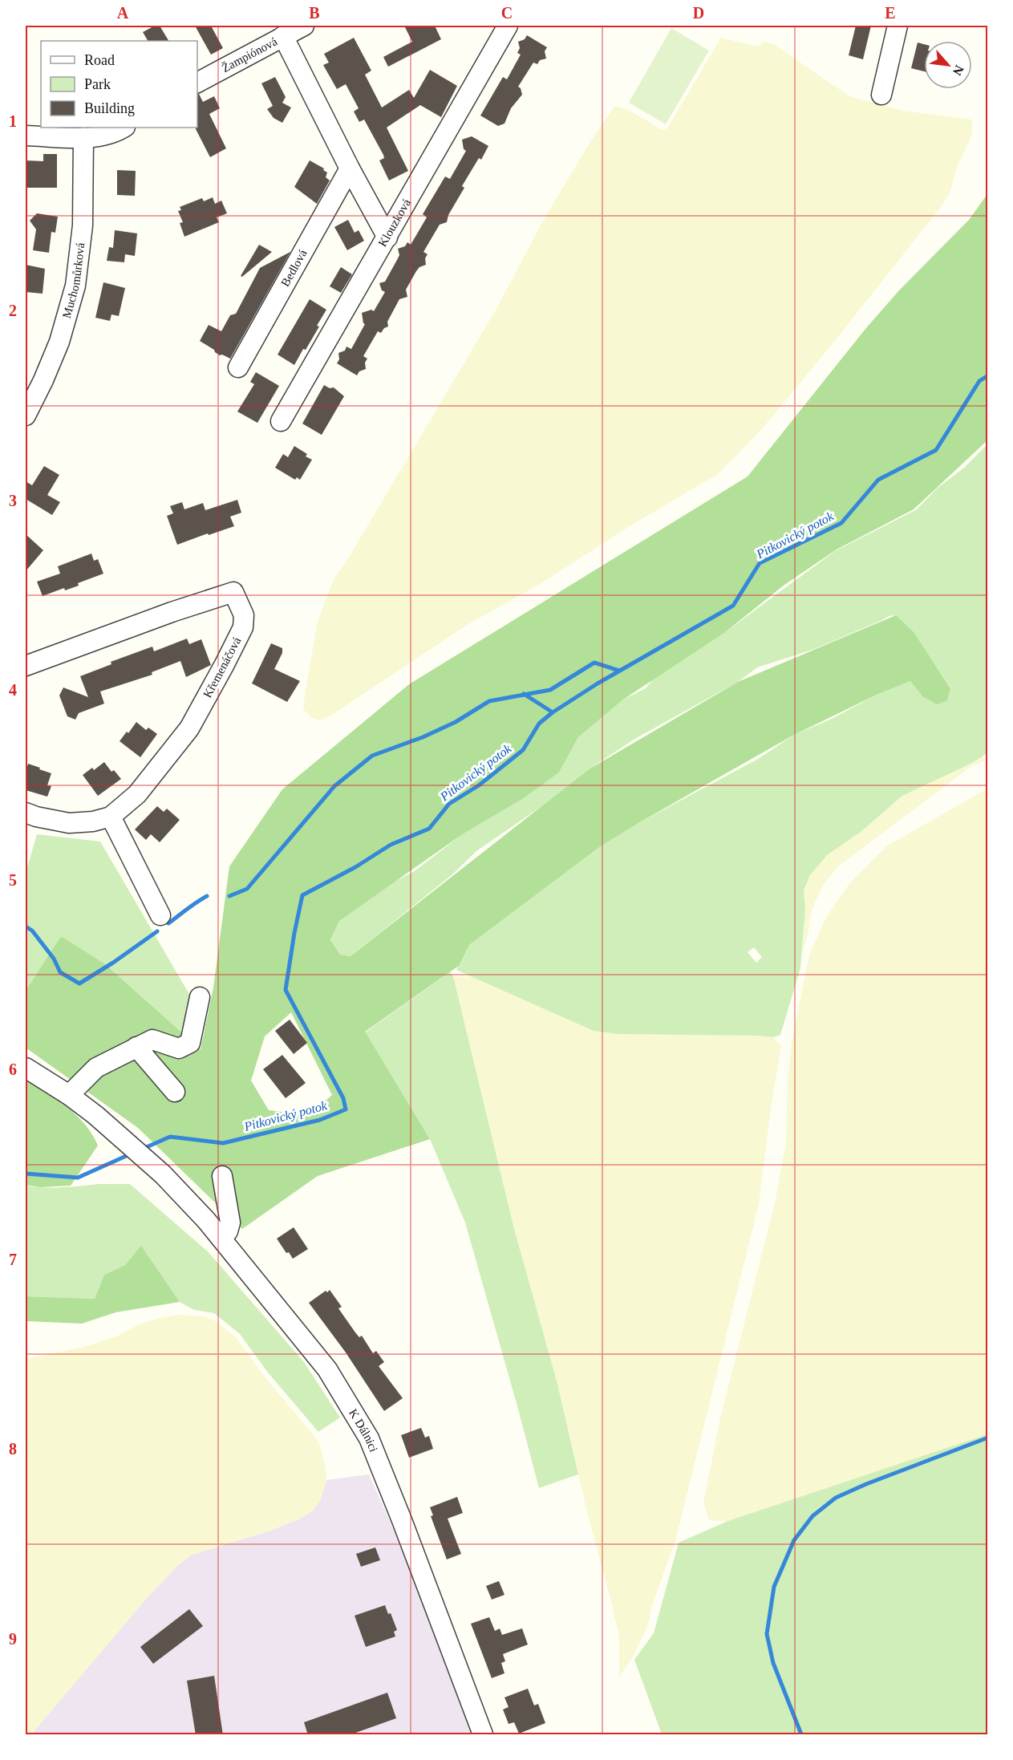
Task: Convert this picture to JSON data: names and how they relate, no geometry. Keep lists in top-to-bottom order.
{
  "streets": {
    "street": [
      "Žampiónová",
      "Klouzková",
      "Bedlová",
      "Muchomůrková",
      "Křemenáčová",
      "K Dálnici"
    ]
  },
  "water": ["Pitkovický potok"],
  "legend": ["Road", "Park", "Building"],
  "north": "bottom right",
  "grid": {
    "columns": [
      "A",
      "B",
      "C",
      "D",
      "E"
    ],
    "rows": [
      "1",
      "2",
      "3",
      "4",
      "5",
      "6",
      "7",
      "8",
      "9"
    ]
  }
}
